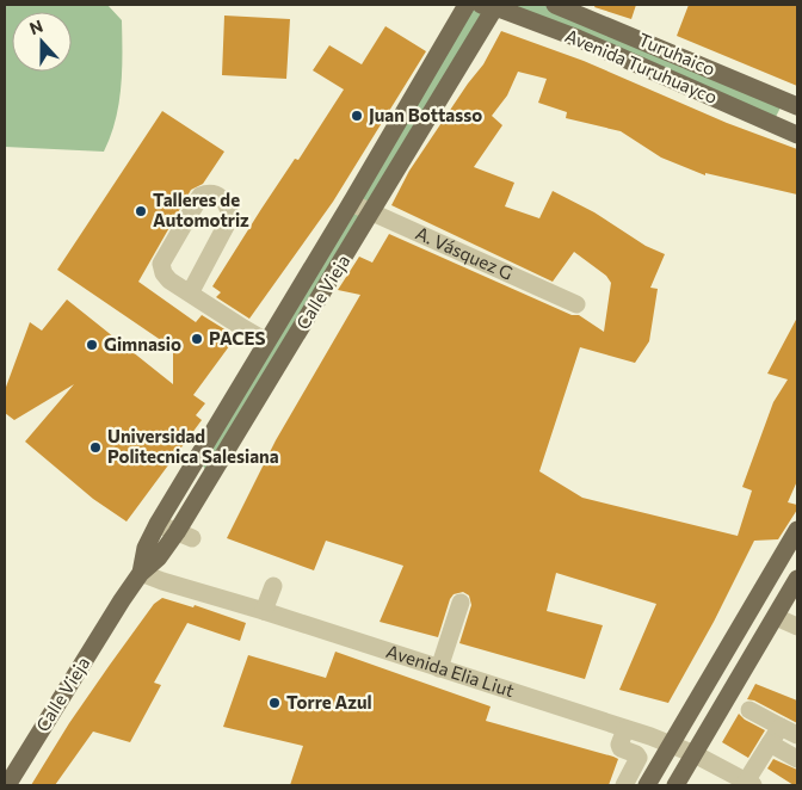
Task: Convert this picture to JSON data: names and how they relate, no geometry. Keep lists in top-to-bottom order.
{
  "streets": {
    "main road": ["Turuhaico", "Avenida Turuhuayco", "Calle Vieja"],
    "street": ["A. Vásquez G", "Avenida Elia Liut"]
  },
  "crossings": [
    ["Avenida Turuhuayco", "Calle Vieja"],
    ["A. Vásquez G", "Calle Vieja"],
    ["Calle Vieja", "Avenida Elia Liut"]
  ],
  "places": [
    "Juan Bottasso",
    "Talleres de Automotriz",
    "PACES",
    "Gimnasio",
    "Universidad Politecnica Salesiana",
    "Torre Azul"
  ],
  "north": "top"
}
